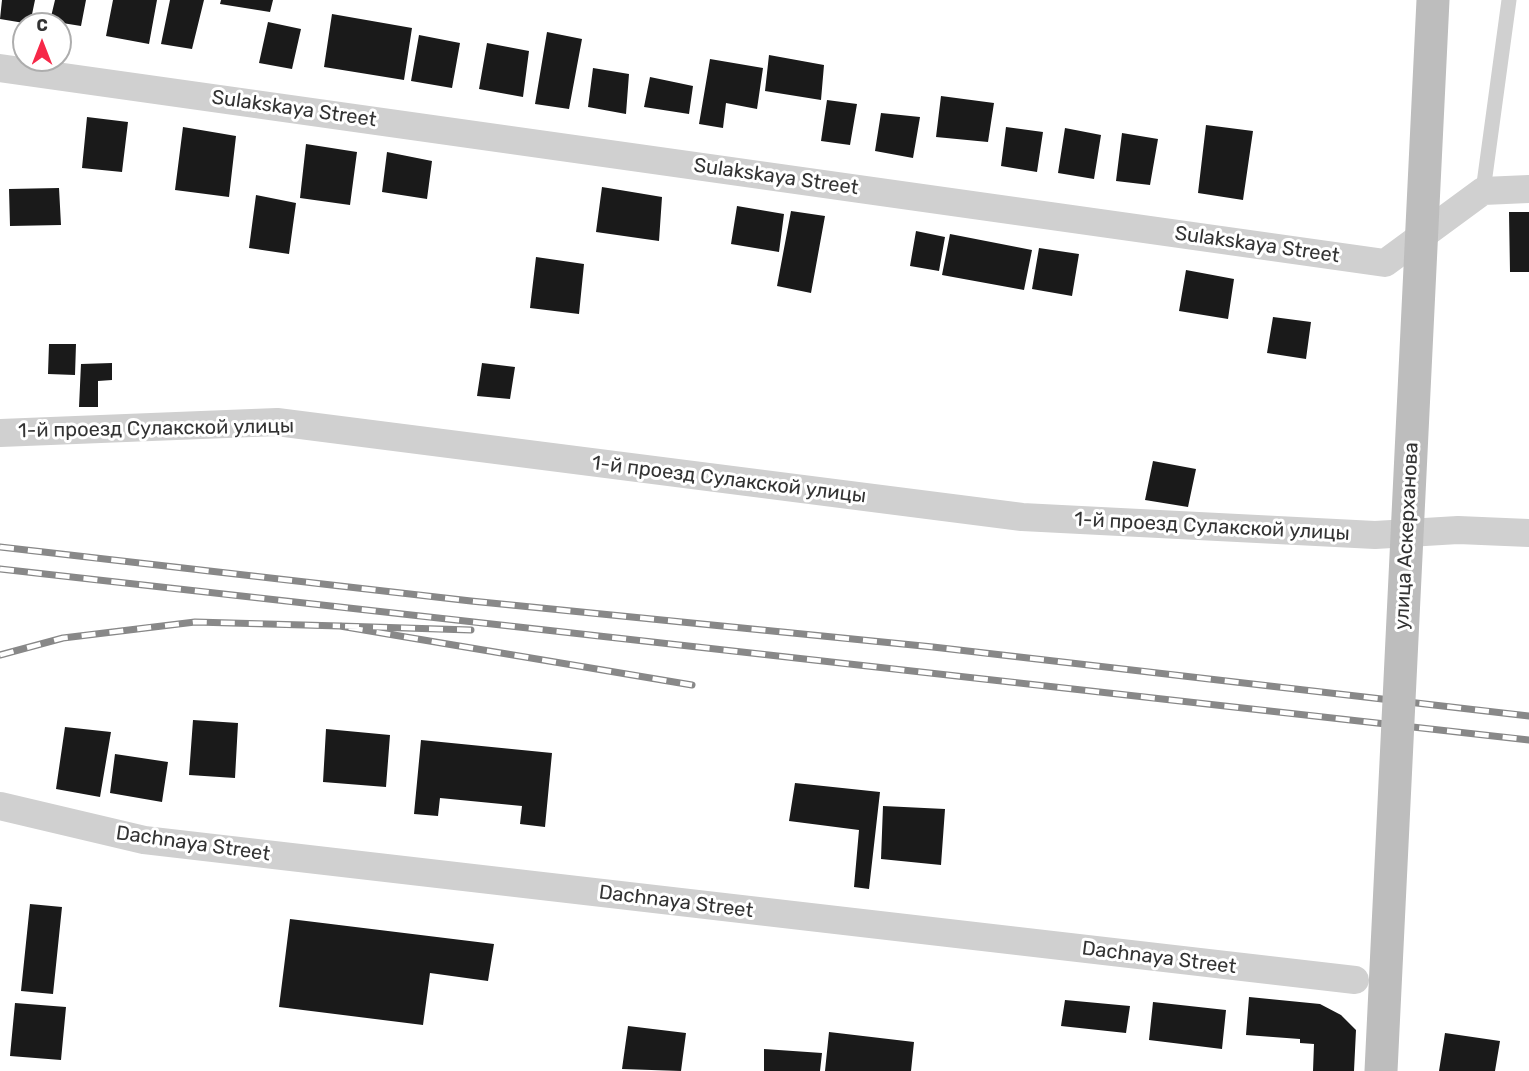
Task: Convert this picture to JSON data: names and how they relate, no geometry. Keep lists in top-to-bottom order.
{
  "streets": {
    "street": [
      "Sulakskaya Street",
      "1-й проезд Сулакской улицы",
      "улица Аскерханова",
      "Dachnaya Street"
    ]
  },
  "north": "top"
}
